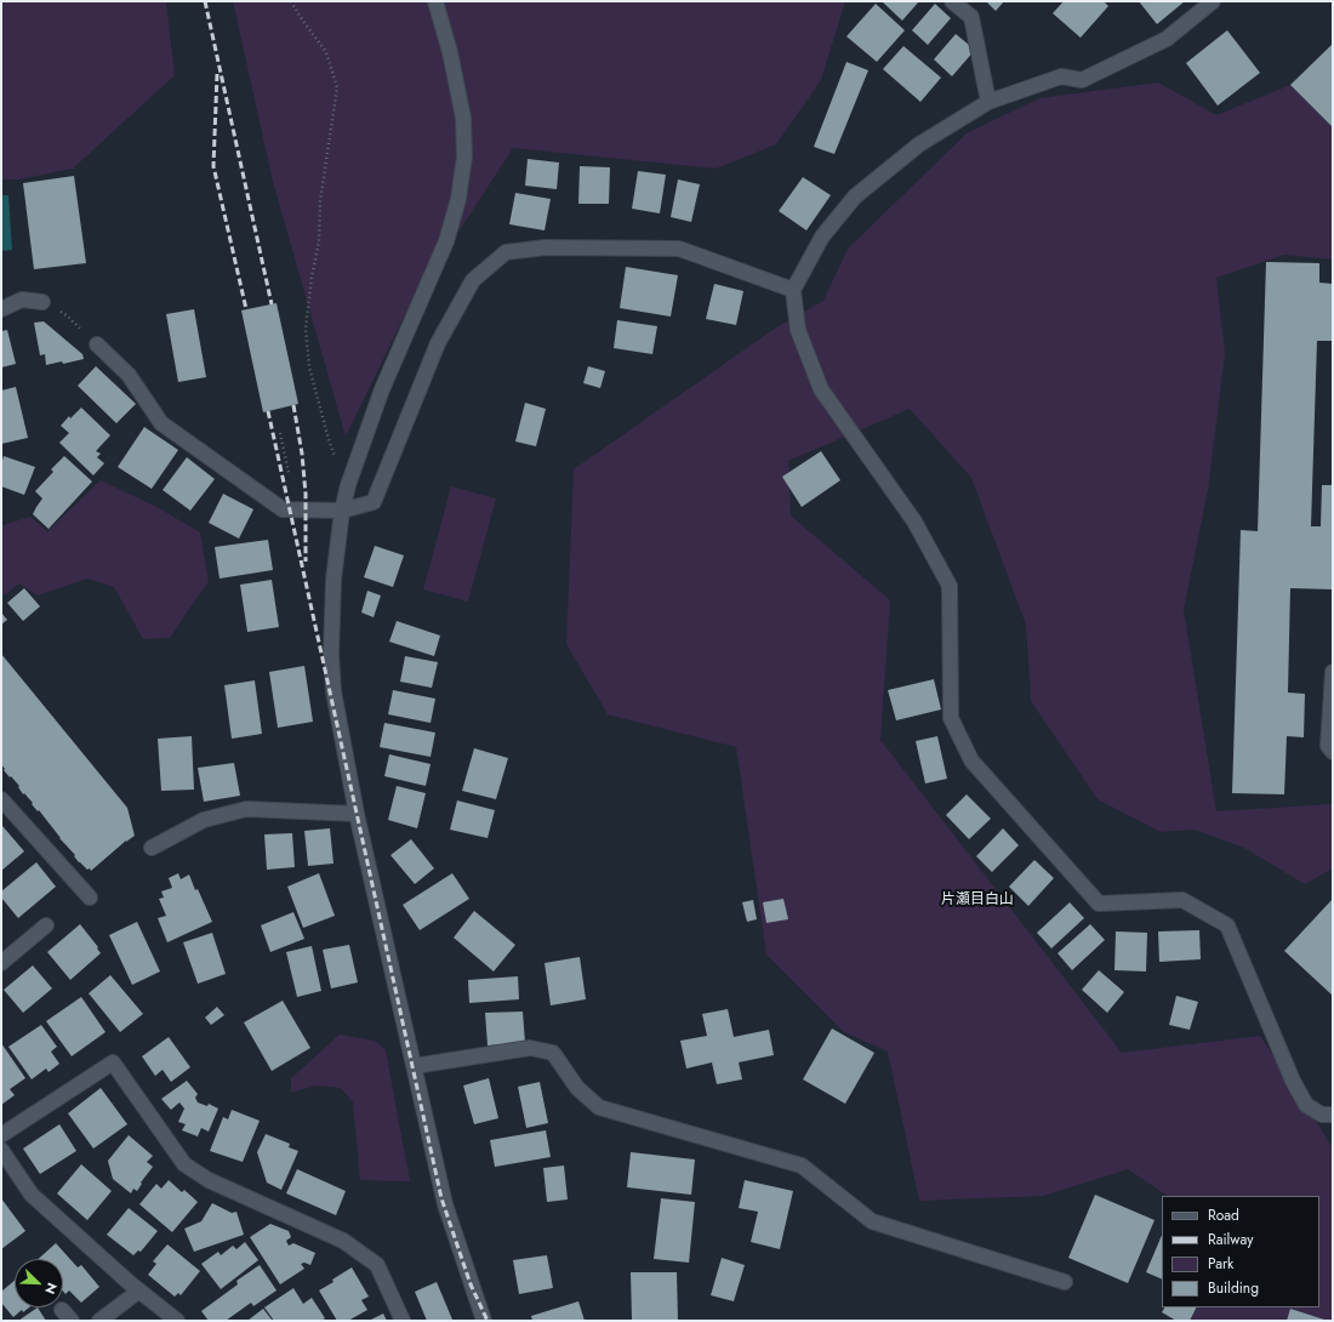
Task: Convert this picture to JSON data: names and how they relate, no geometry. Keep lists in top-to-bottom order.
{
  "districts": ["片瀬目白山"],
  "legend": [
    "Road",
    "Railway",
    "Park",
    "Building"
  ],
  "north": "bottom right"
}
